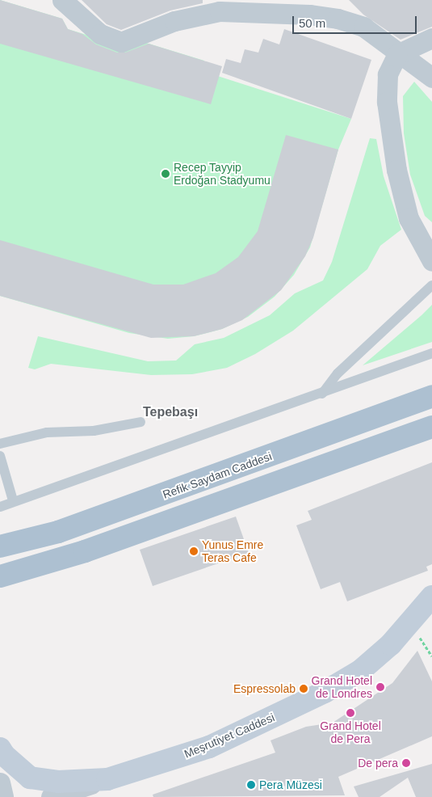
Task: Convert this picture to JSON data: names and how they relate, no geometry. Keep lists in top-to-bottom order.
{
  "streets": {
    "main road": ["Refik Saydam Caddesi"],
    "street": ["Meşrutiyet Caddesi"]
  },
  "districts": ["Tepebaşı"],
  "places": [
    "Recep Tayyip Erdoğan Stadyumu",
    "Yunus Emre Teras Cafe",
    "Grand Hotel de Londres",
    "Espressolab",
    "Grand Hotel de Pera",
    "De pera",
    "Pera Müzesi"
  ],
  "scale_bar": "50 m"
}
